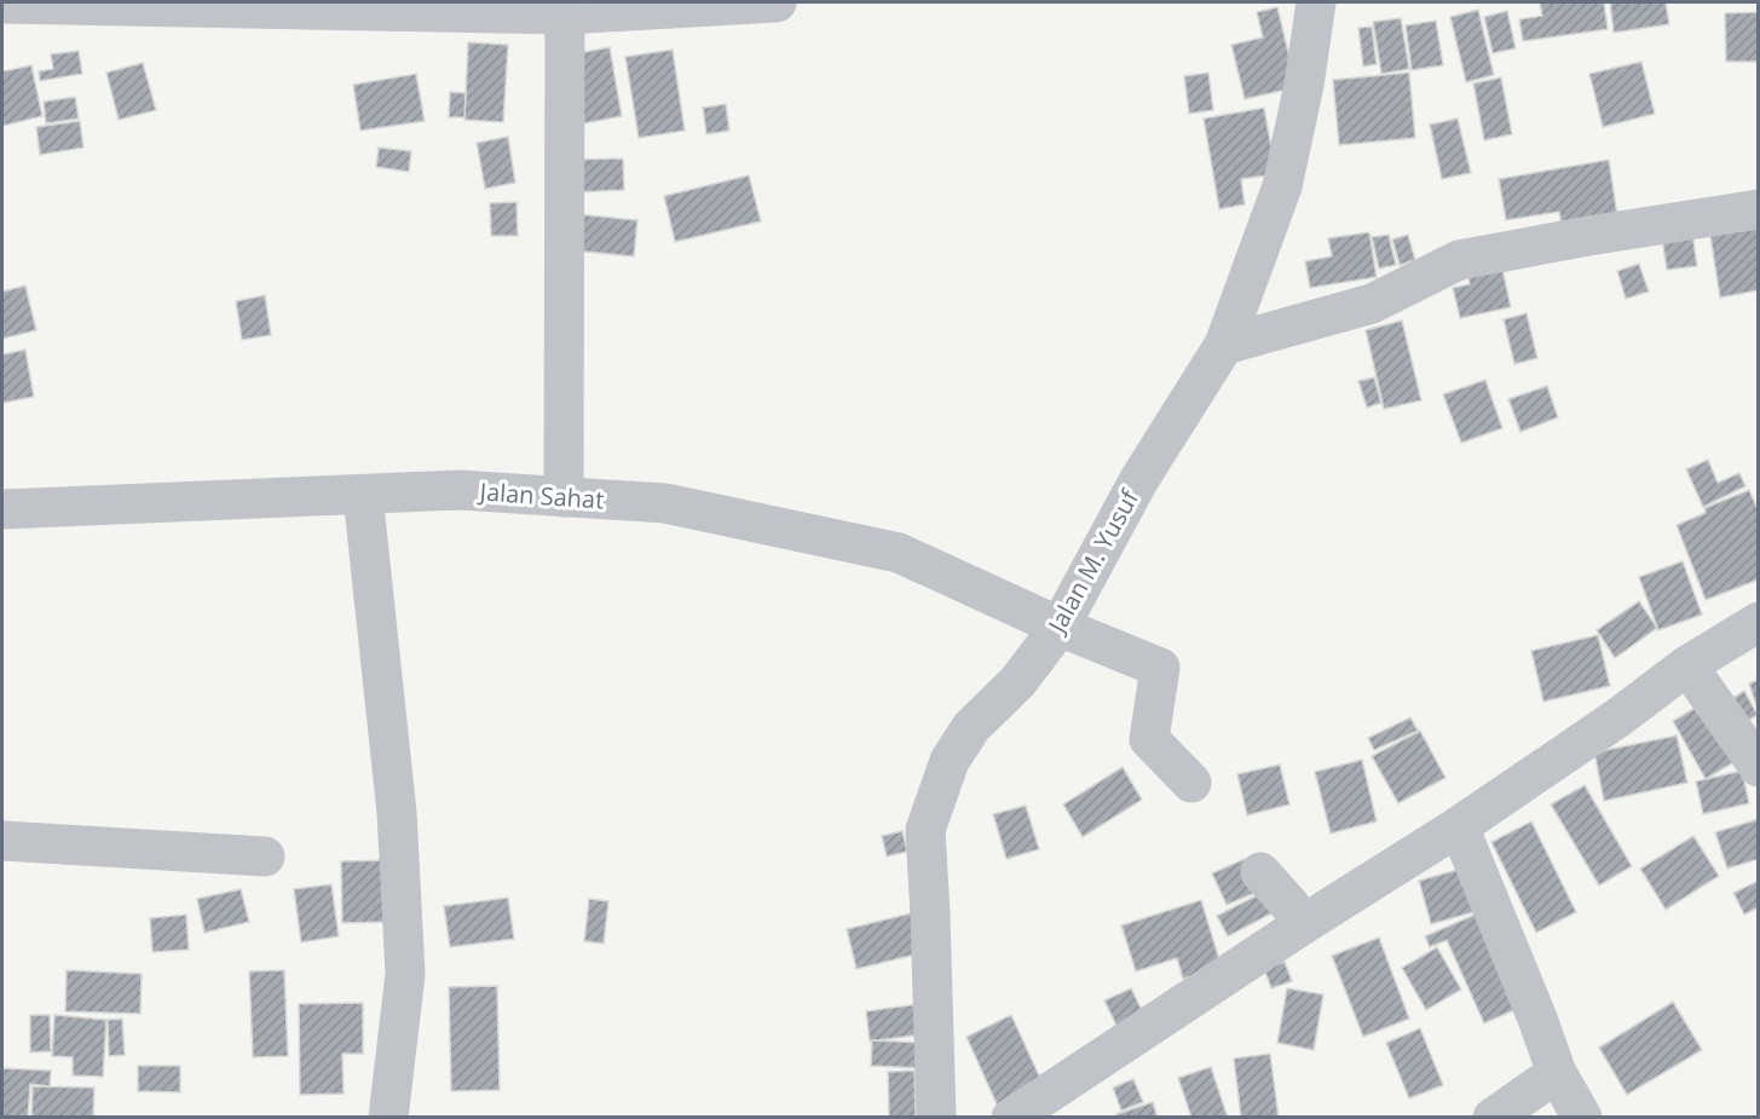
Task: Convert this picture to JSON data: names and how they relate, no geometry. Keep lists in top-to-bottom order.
{
  "streets": {
    "street": ["Jalan Sahat", "Jalan M. Yusuf"]
  },
  "crossings": [
    ["Jalan Sahat", "Jalan M. Yusuf"]
  ]
}
